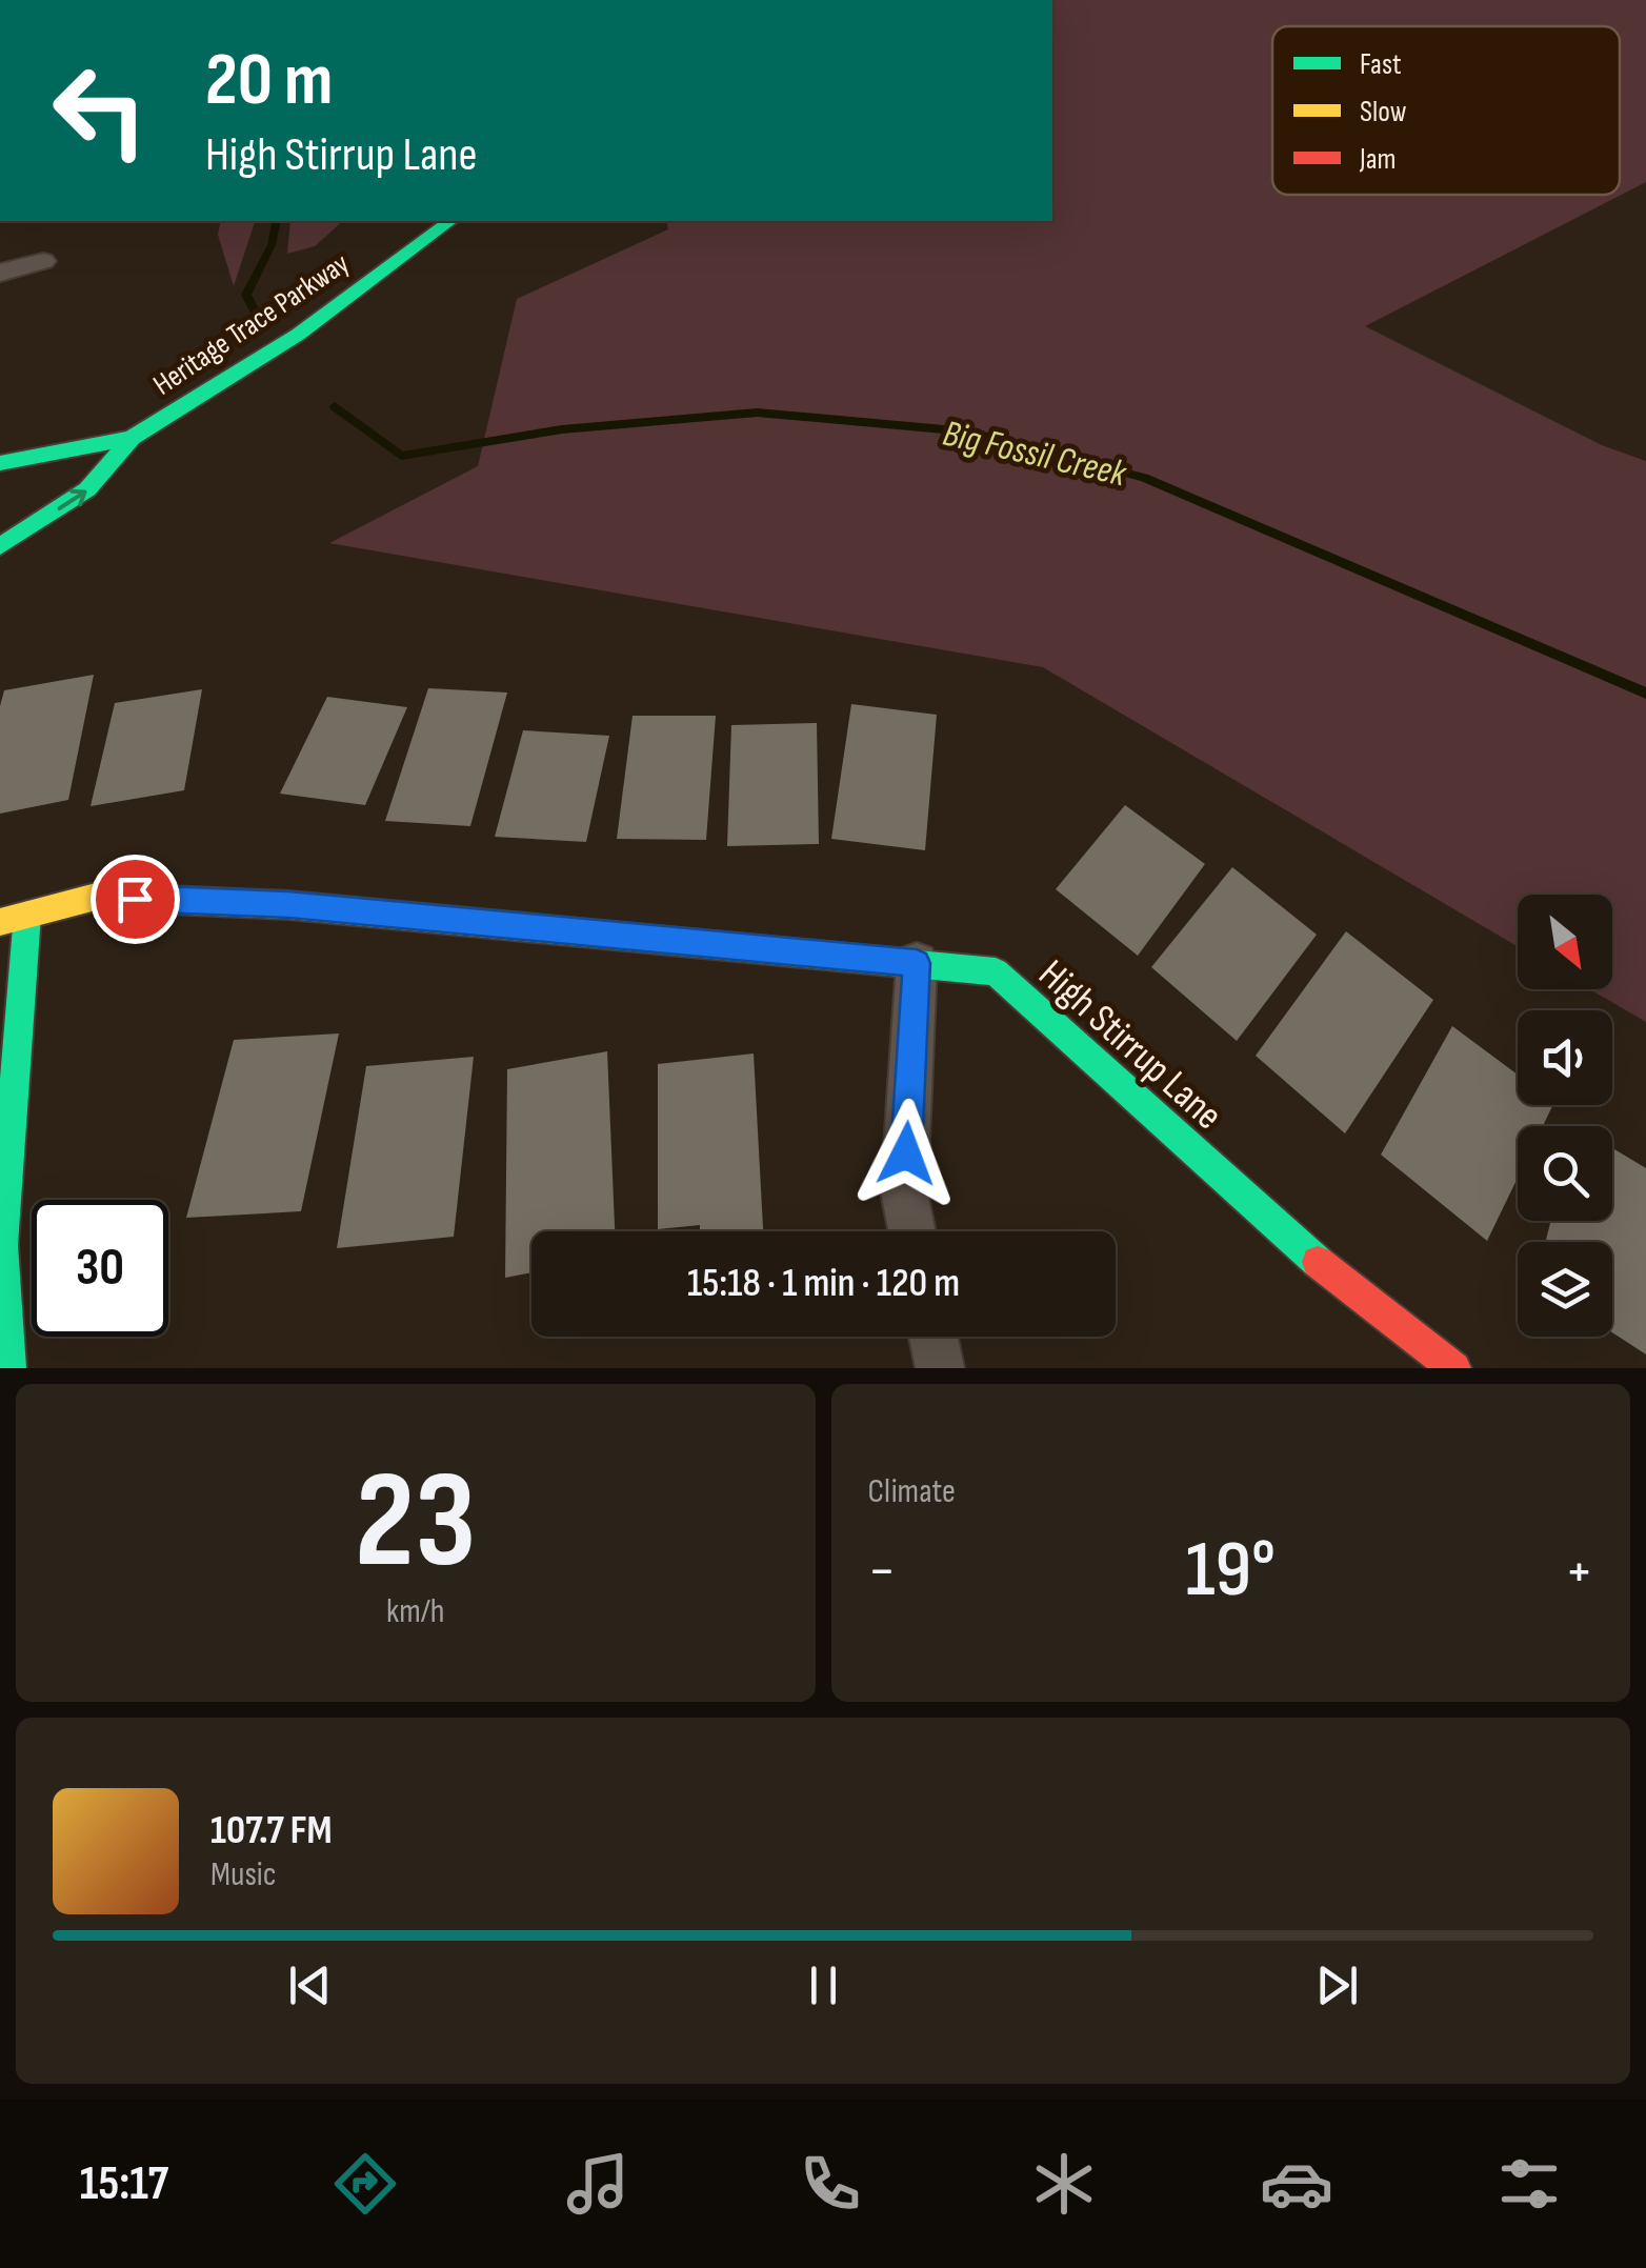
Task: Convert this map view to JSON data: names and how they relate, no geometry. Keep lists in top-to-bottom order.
{
  "streets": {
    "street": ["Heritage Trace Parkway", "High Stirrup Lane"]
  },
  "water": ["Big Fossil Creek"],
  "legend": ["Fast", "Slow", "Jam"],
  "north": "bottom right",
  "page": {
    "turn": ["20 m", "High Stirrup Lane"],
    "limit": "30",
    "trip": "15:18 · 1 min · 120 m",
    "tile": [
      ["23", "km/h"],
      "Climate"
    ],
    "heat": ["−", "19°", "+"],
    "song": ["107.7 FM", "Music"],
    "tabs": "15:17"
  }
}
